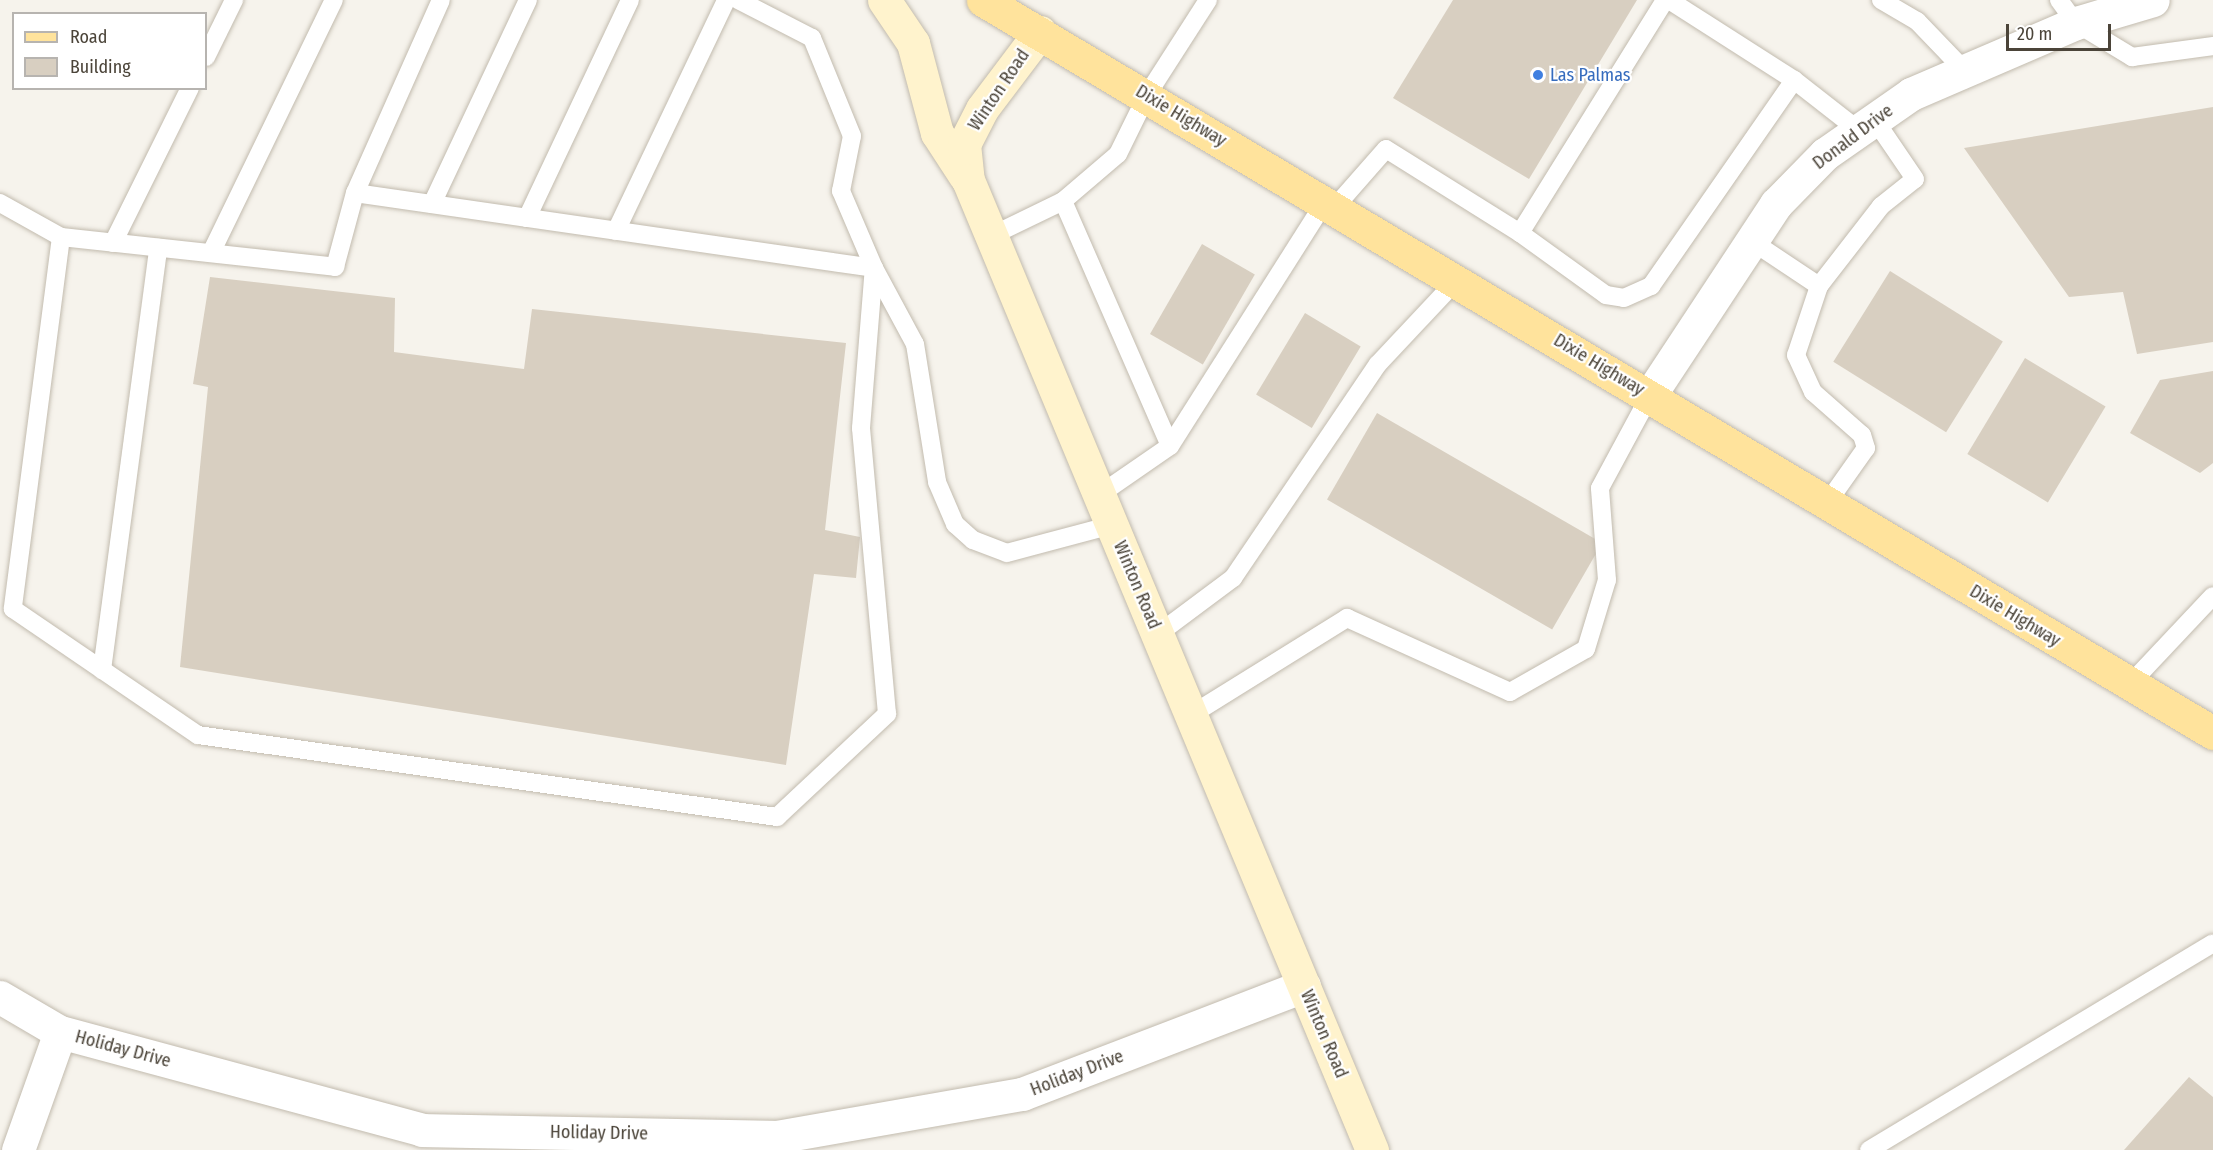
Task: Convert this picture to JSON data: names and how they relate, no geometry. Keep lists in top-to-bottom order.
{
  "streets": {
    "main road": ["Dixie Highway"],
    "street": ["Winton Road", "Donald Drive", "Holiday Drive"]
  },
  "crossings": [
    ["Winton Road", "Dixie Highway"],
    ["Winton Road", "Holiday Drive"],
    ["Dixie Highway", "Donald Drive"]
  ],
  "places": ["Las Palmas"],
  "legend": ["Road", "Building"],
  "scale_bar": "20 m"
}
